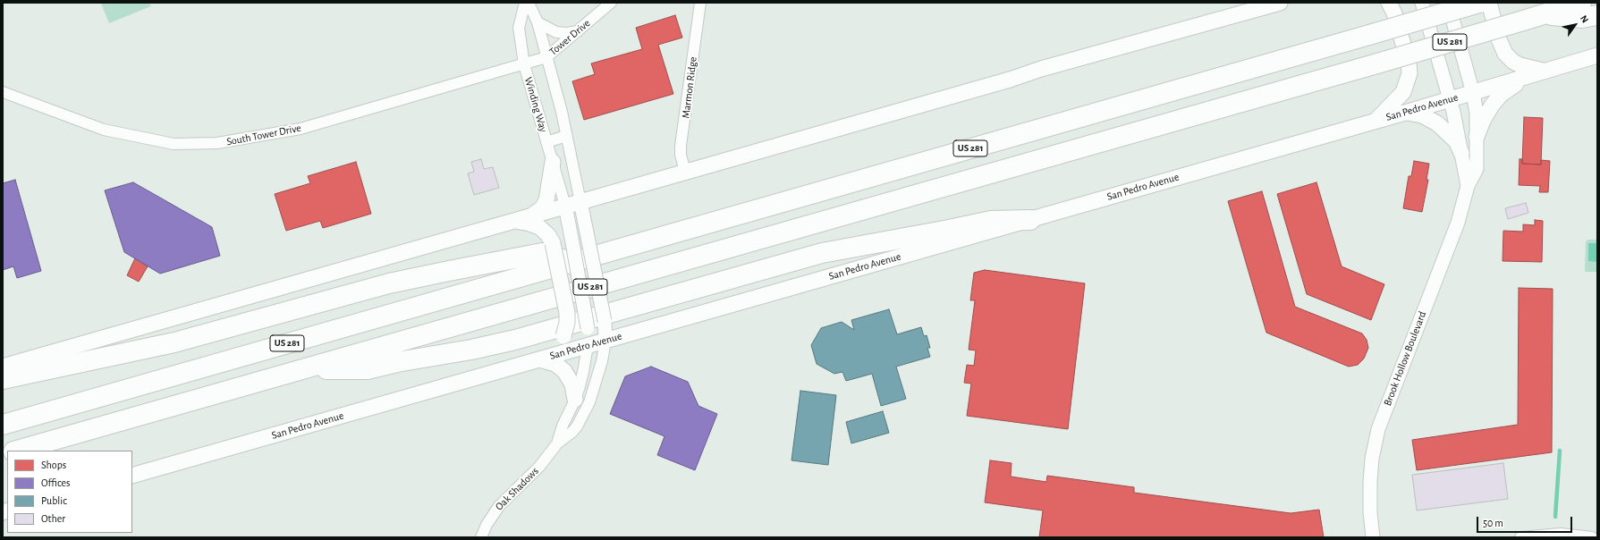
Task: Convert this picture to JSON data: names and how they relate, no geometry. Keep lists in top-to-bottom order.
{
  "streets": {
    "highway": ["US 281"],
    "main road": ["San Pedro Avenue"],
    "street": [
      "Tower Drive",
      "Marmon Ridge",
      "Winding Way",
      "South Tower Drive",
      "Brook Hollow Boulevard",
      "Oak Shadows"
    ]
  },
  "crossings": [
    ["Tower Drive", "Winding Way"],
    ["Tower Drive", "South Tower Drive"],
    ["Winding Way", "South Tower Drive"],
    ["San Pedro Avenue", "Brook Hollow Boulevard"],
    ["San Pedro Avenue", "Oak Shadows"]
  ],
  "legend": [
    "Shops",
    "Offices",
    "Public",
    "Other"
  ],
  "scale_bar": "50 m",
  "north": "top right"
}
